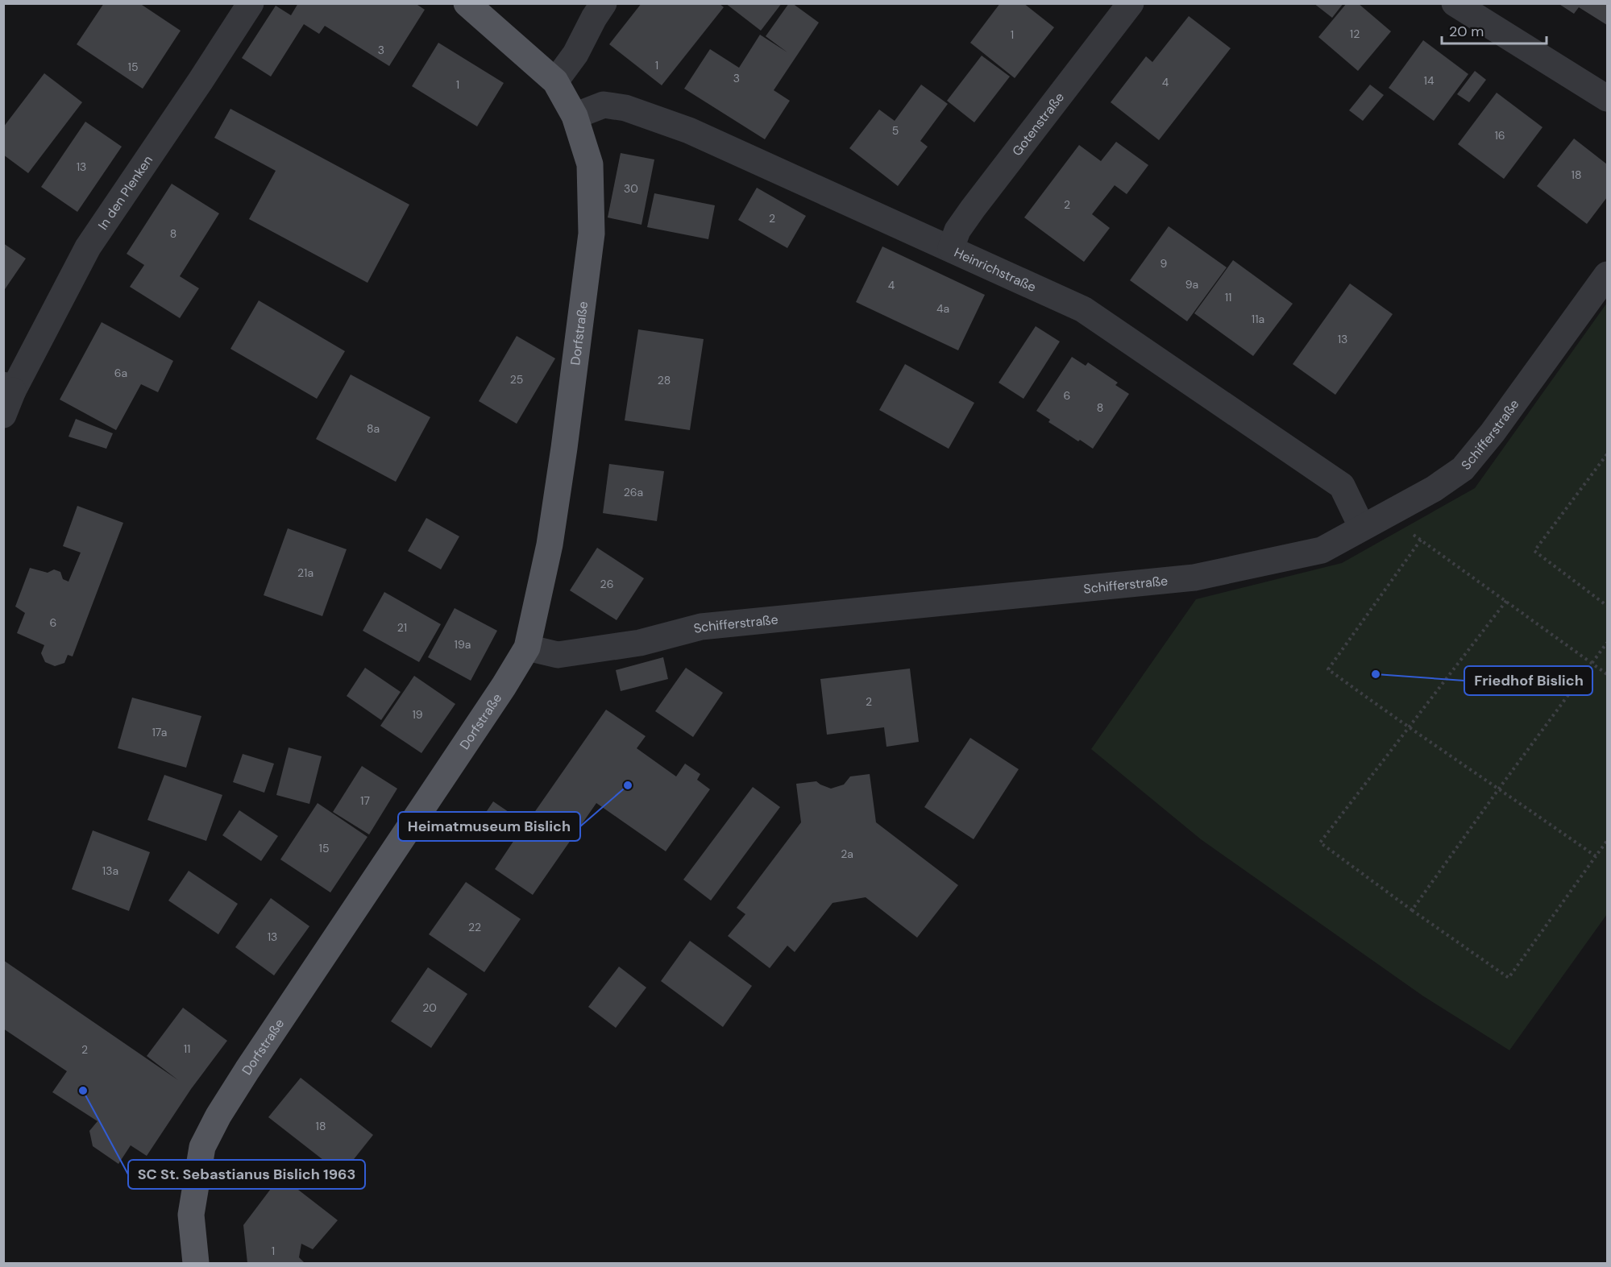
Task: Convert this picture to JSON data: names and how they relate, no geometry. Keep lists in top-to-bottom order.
{
  "streets": {
    "main road": ["Dorfstraße"],
    "street": [
      "Gotenstraße",
      "In den Plenken",
      "Heinrichstraße",
      "Schifferstraße"
    ]
  },
  "crossings": [
    ["Gotenstraße", "Heinrichstraße"],
    ["Heinrichstraße", "Dorfstraße"],
    ["Heinrichstraße", "Schifferstraße"],
    ["Dorfstraße", "Schifferstraße"]
  ],
  "places": ["Friedhof Bislich", "Heimatmuseum Bislich", "SC St. Sebastianus Bislich 1963"],
  "house_numbers": [
    "12",
    "1",
    "3",
    "1",
    "15",
    "3",
    "14",
    "4",
    "1",
    "5",
    "16",
    "13",
    "18",
    "30",
    "2",
    "2",
    "8",
    "9",
    "9a",
    "4",
    "11",
    "4a",
    "11a",
    "13",
    "6a",
    "25",
    "28",
    "6",
    "8",
    "8a",
    "26a",
    "21a",
    "26",
    "6",
    "21",
    "19a",
    "2",
    "19",
    "17a",
    "17",
    "15",
    "2a",
    "13a",
    "22",
    "13",
    "20",
    "11",
    "2",
    "18",
    "1"
  ],
  "scale_bar": "20 m"
}
